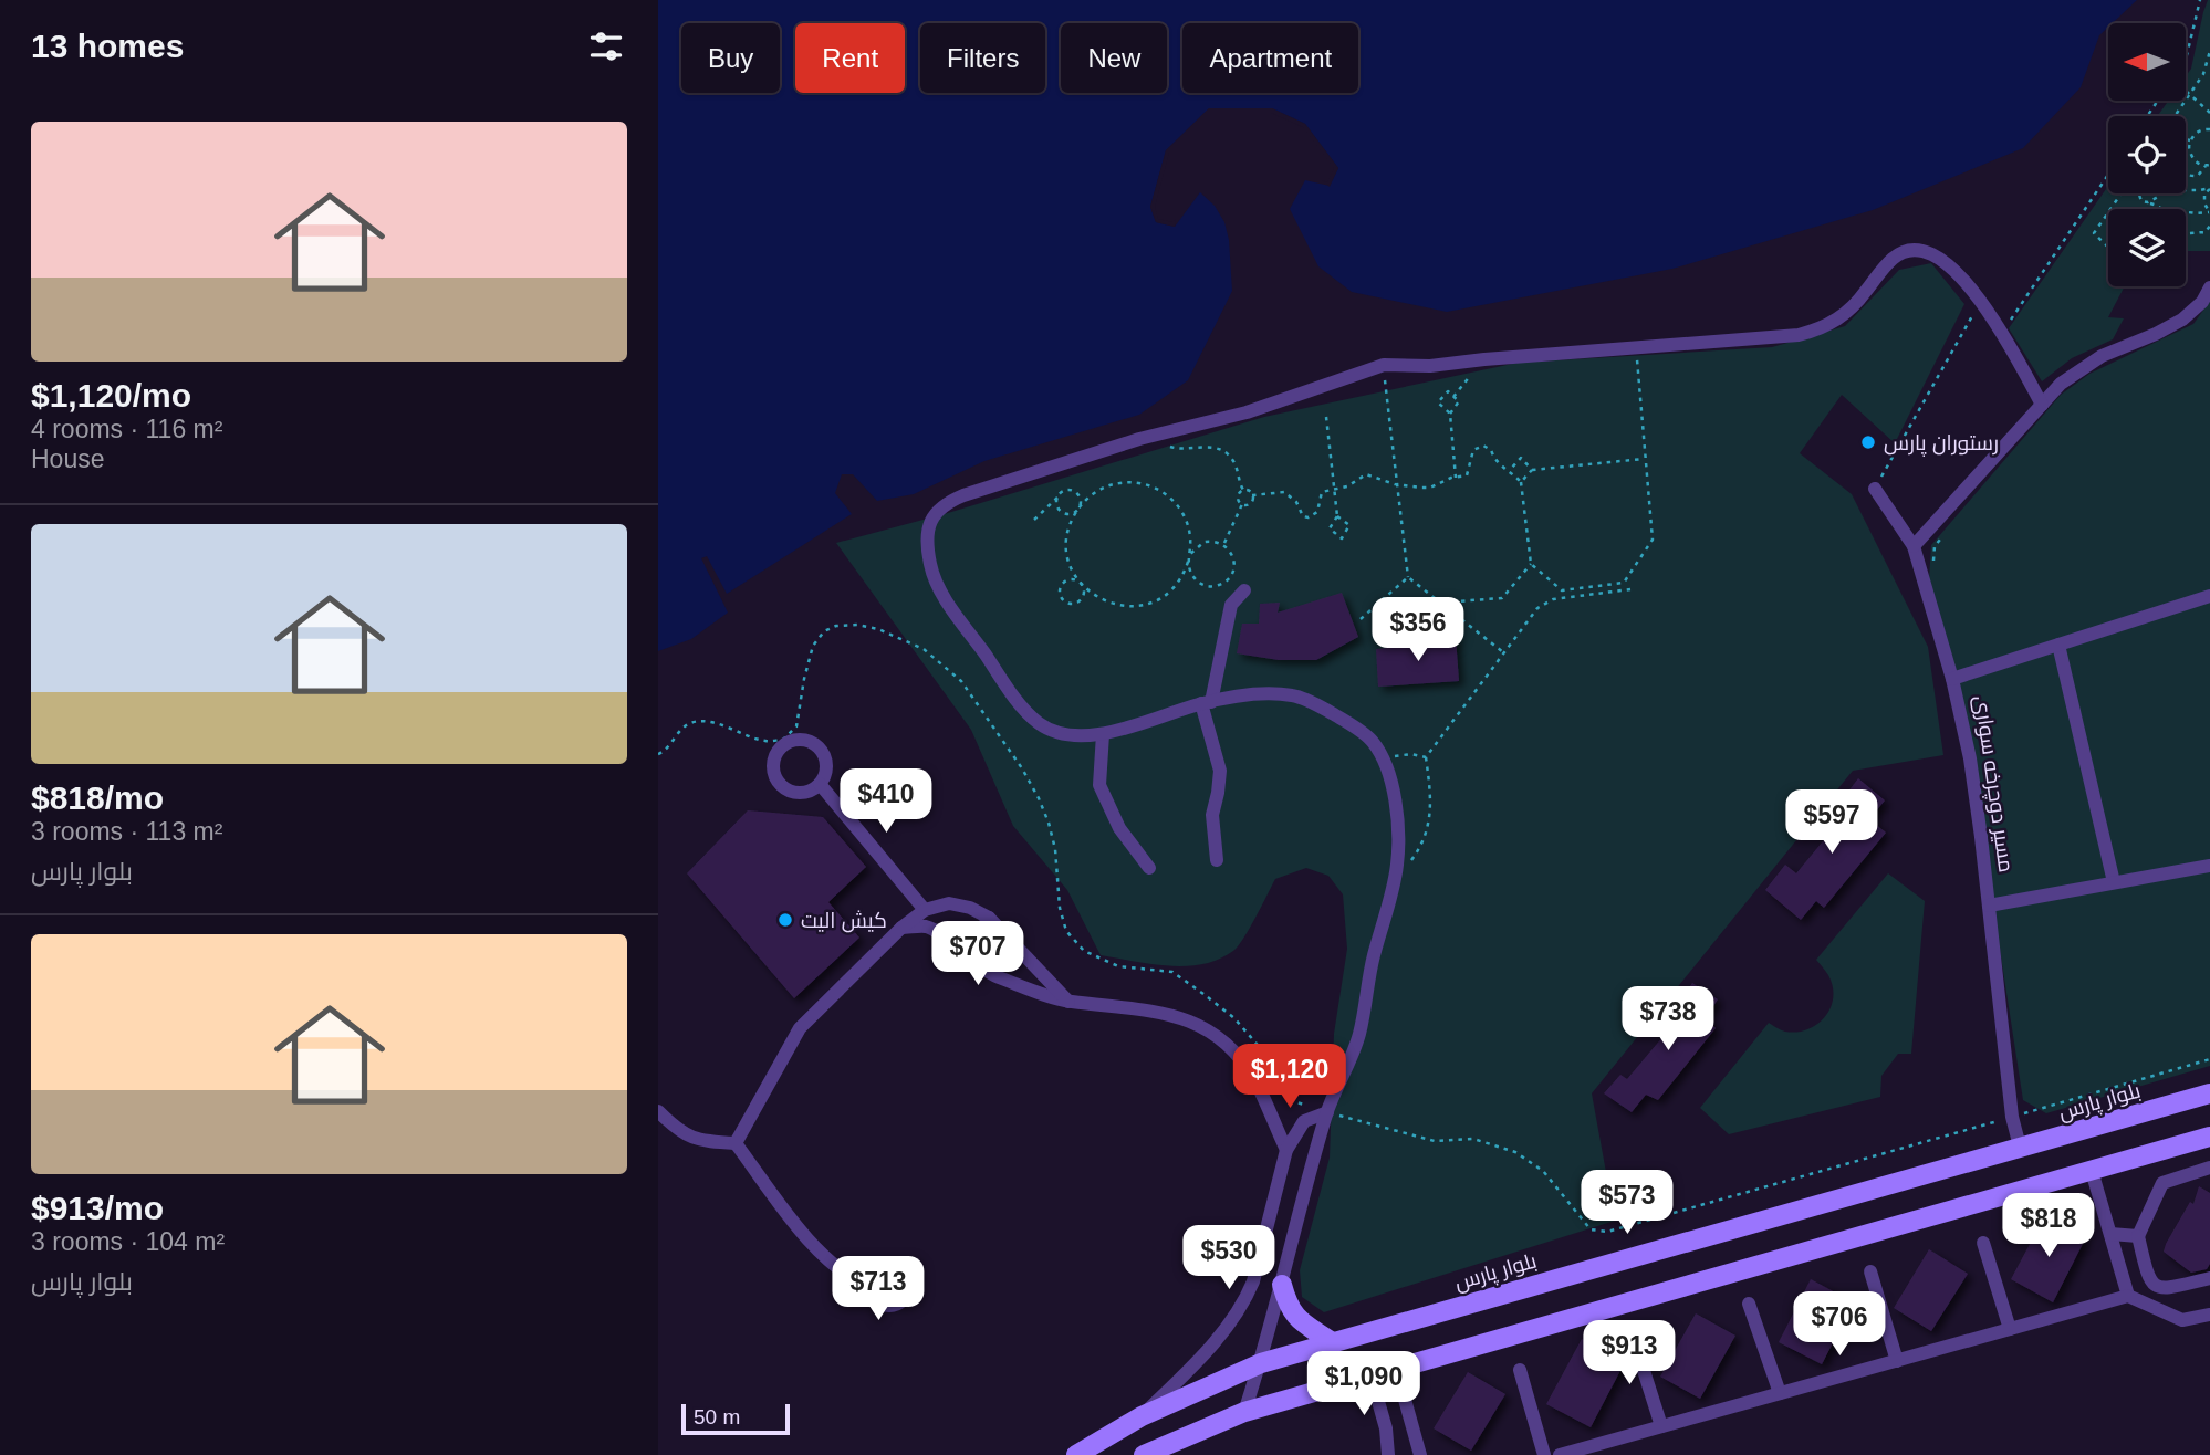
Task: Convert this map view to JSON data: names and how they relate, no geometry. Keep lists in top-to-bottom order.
{
  "streets": {
    "main road": ["بلوار پارس"]
  },
  "places": ["رستوران پارس", "کیش الیت"],
  "scale_bar": "50 m",
  "north": "left",
  "page": {
    "heading": "13 homes",
    "chip": [
      "Buy",
      "Rent",
      "Filters",
      "New",
      "Apartment"
    ],
    "list": [
      {
        "name": "$1,120/mo",
        "note": "4 rooms · 116 m² · House"
      },
      {
        "name": "$818/mo",
        "note": "3 rooms · 113 m² · بلوار پارس"
      },
      {
        "name": "$913/mo",
        "note": "3 rooms · 104 m² · بلوار پارس"
      }
    ],
    "price": [
      "$356",
      "$410",
      "$597",
      "$707",
      "$738",
      "$1,120",
      "$573",
      "$818",
      "$530",
      "$713",
      "$706",
      "$913",
      "$1,090"
    ],
    "scale": "50 m"
  }
}
